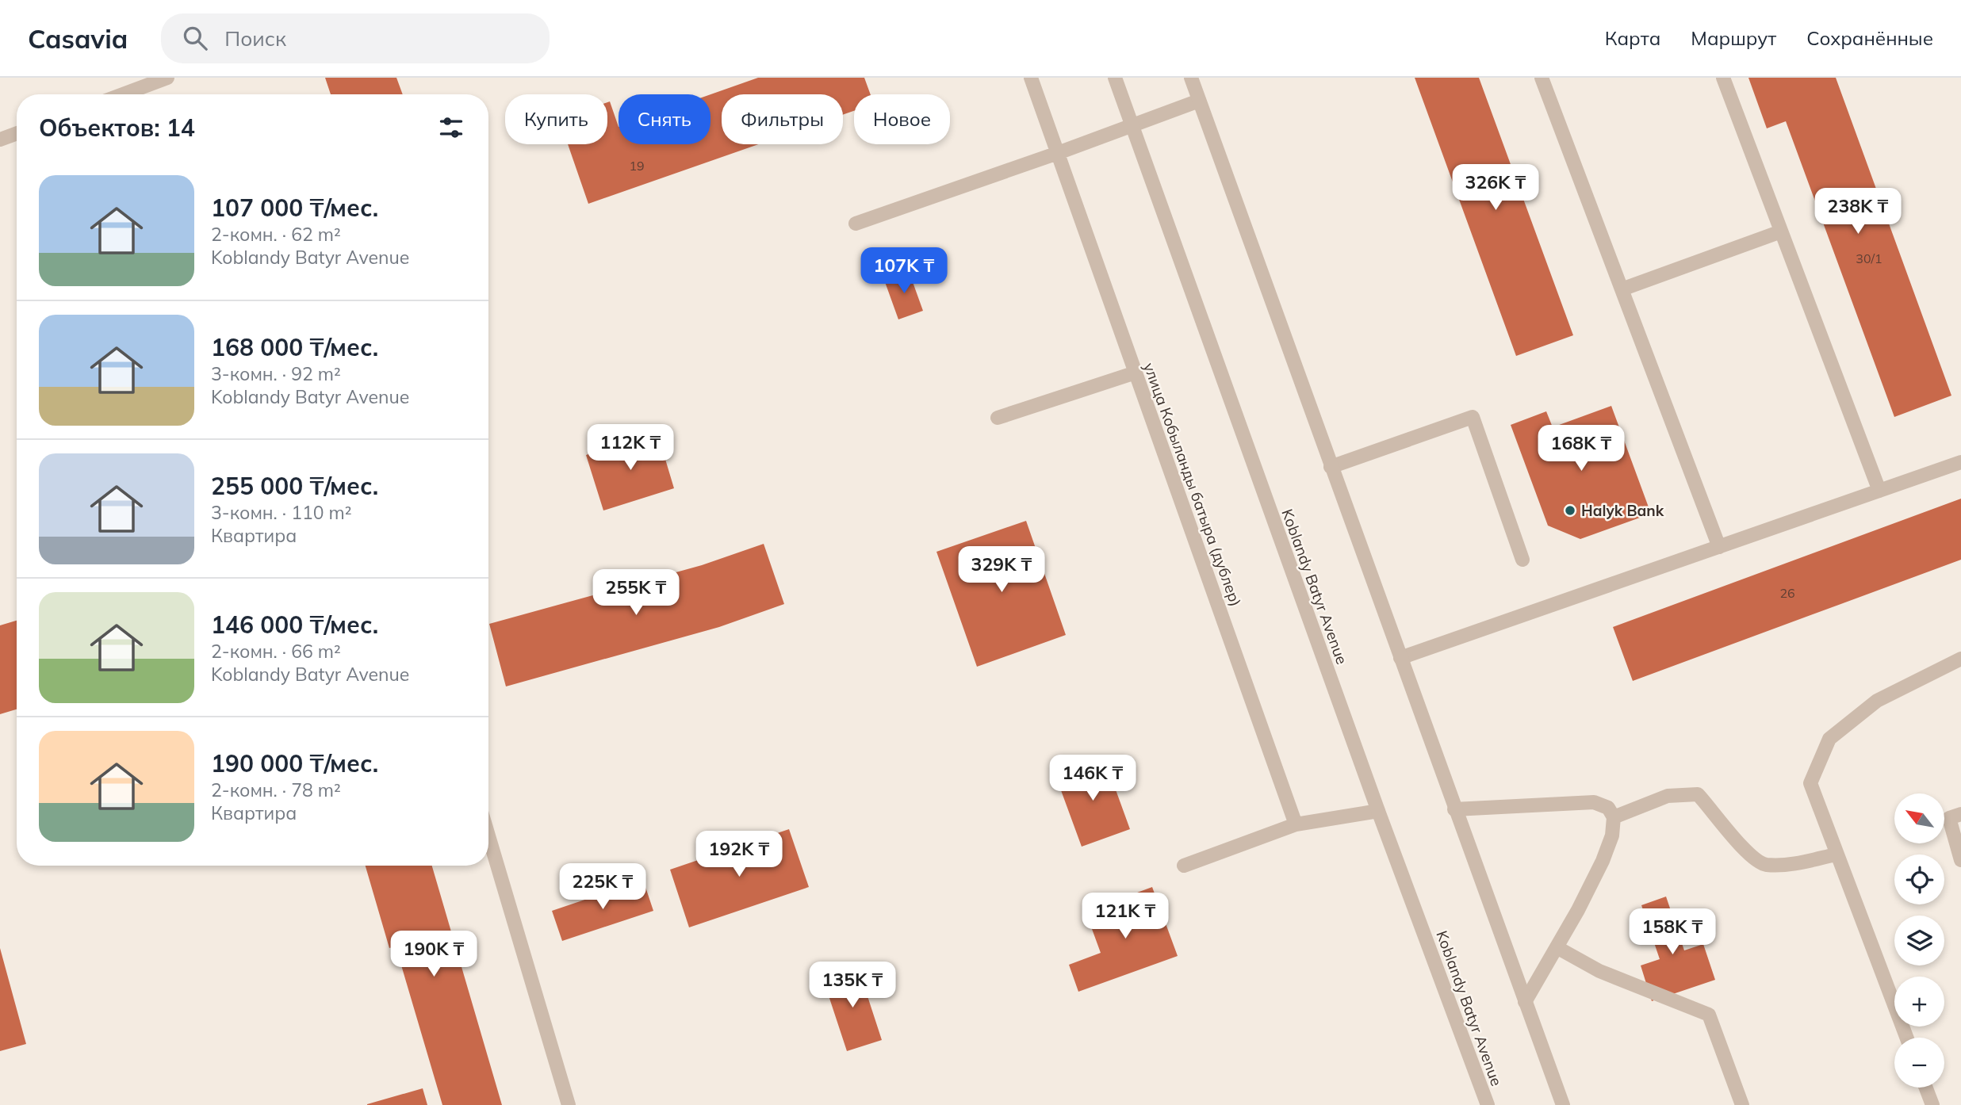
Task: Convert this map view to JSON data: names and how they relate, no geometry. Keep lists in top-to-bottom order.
{
  "streets": {
    "street": ["улица Кобыланды батыра (дублер)", "Koblandy Batyr Avenue"]
  },
  "places": ["Halyk Bank"],
  "house_numbers": ["19", "30/1", "26"],
  "north": "top left",
  "page": {
    "header": "Casavia",
    "search": "Поиск",
    "nav": ["Карта", "Маршрут", "Сохранённые"],
    "chip": [
      "Купить",
      "Снять",
      "Фильтры",
      "Новое"
    ],
    "heading": "Объектов: 14",
    "list": [
      {
        "name": "107 000 ₸/мес.",
        "note": "2-комн. · 62 m² · Koblandy Batyr Avenue"
      },
      {
        "name": "168 000 ₸/мес.",
        "note": "3-комн. · 92 m² · Koblandy Batyr Avenue"
      },
      {
        "name": "255 000 ₸/мес.",
        "note": "3-комн. · 110 m² · Квартира"
      },
      {
        "name": "146 000 ₸/мес.",
        "note": "2-комн. · 66 m² · Koblandy Batyr Avenue"
      },
      {
        "name": "190 000 ₸/мес.",
        "note": "2-комн. · 78 m² · Квартира"
      }
    ],
    "price": [
      "326K ₸",
      "238K ₸",
      "107K ₸",
      "112K ₸",
      "168K ₸",
      "329K ₸",
      "255K ₸",
      "146K ₸",
      "192K ₸",
      "225K ₸",
      "121K ₸",
      "158K ₸",
      "190K ₸",
      "135K ₸"
    ],
    "map_buttons": ["+", "−"]
  }
}
